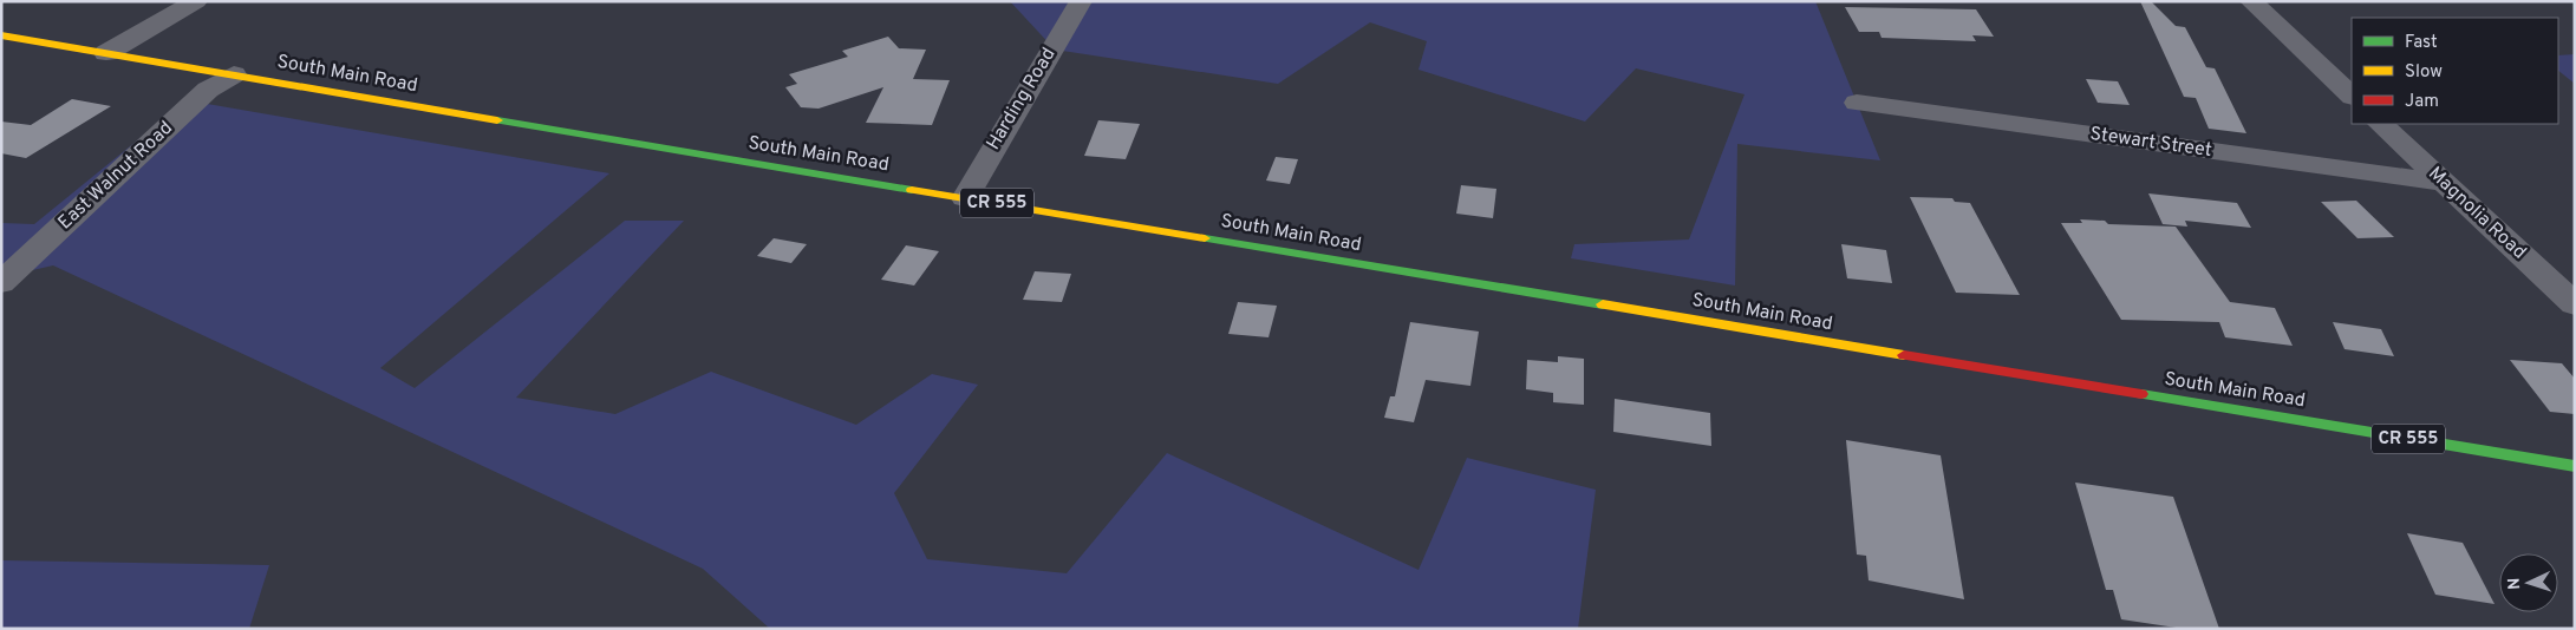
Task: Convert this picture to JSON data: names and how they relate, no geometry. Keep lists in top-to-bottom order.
{
  "streets": {
    "main road": ["South Main Road", "CR 555"],
    "street": [
      "Harding Road",
      "Stewart Street",
      "East Walnut Road",
      "Magnolia Road"
    ]
  },
  "crossings": [
    ["South Main Road", "Harding Road"],
    ["South Main Road", "East Walnut Road"],
    ["Stewart Street", "Magnolia Road"]
  ],
  "legend": ["Fast", "Slow", "Jam"],
  "north": "left"
}
